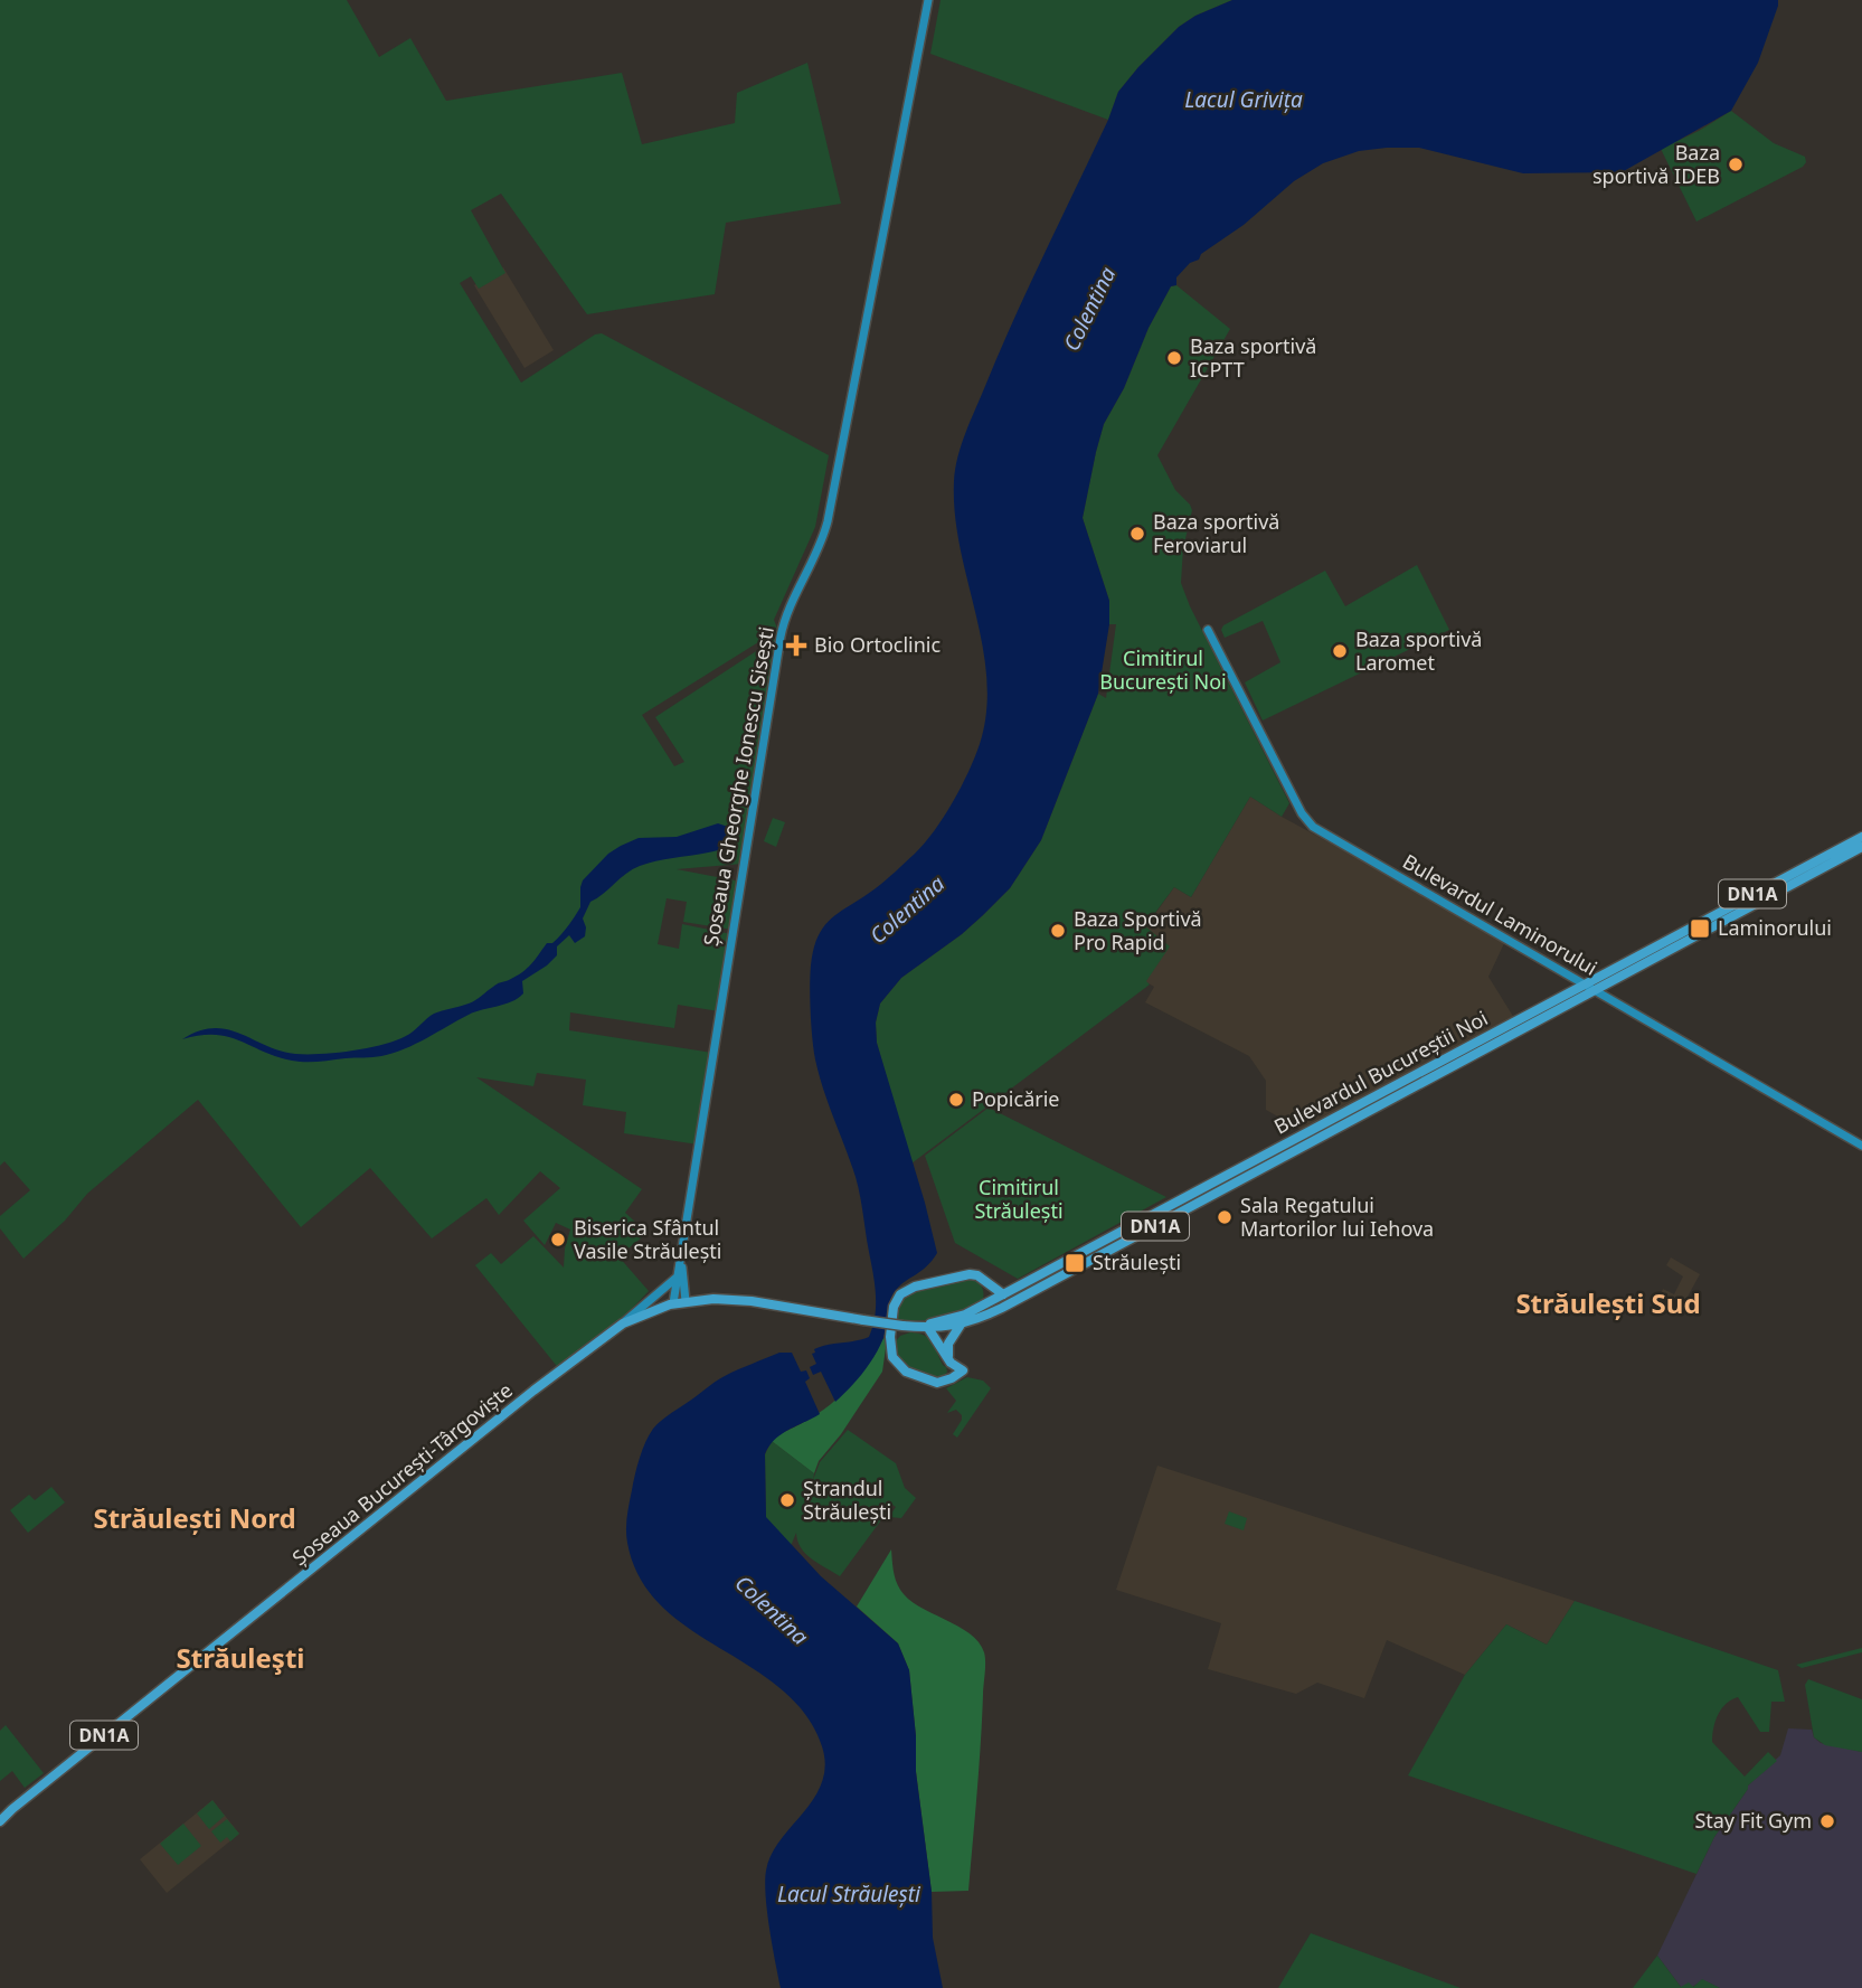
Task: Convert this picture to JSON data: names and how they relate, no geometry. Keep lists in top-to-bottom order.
{
  "streets": {
    "main road": [
      "Șoseaua Gheorghe Ionescu Sisești",
      "DN1A",
      "Bulevardul Laminorului",
      "Bulevardul Bucureștii Noi",
      "Șoseaua București-Târgoviște"
    ]
  },
  "crossings": [
    ["Șoseaua Gheorghe Ionescu Sisești", "Șoseaua București-Târgoviște"],
    ["Bulevardul Laminorului", "Bulevardul Bucureștii Noi"],
    ["Bulevardul Bucureștii Noi", "Șoseaua București-Târgoviște"]
  ],
  "districts": ["Străulești Sud", "Străulești Nord", "Străuleşti"],
  "water": ["Lacul Grivița", "Colentina", "Lacul Străulești"],
  "parks": ["Cimitirul București Noi", "Cimitirul Străulești"],
  "places": {
    "other": [
      "Baza sportivă IDEB",
      "Baza sportivă ICPTT",
      "Baza sportivă Feroviarul",
      "Baza sportivă Laromet",
      "Baza Sportivă Pro Rapid",
      "Popicărie",
      "Sala Regatului Martorilor lui Iehova",
      "Biserica Sfântul Vasile Străulești",
      "Ștrandul Străulești",
      "Stay Fit Gym"
    ],
    "health": ["Bio Ortoclinic"],
    "transit": ["Laminorului", "Străulești"]
  }
}
